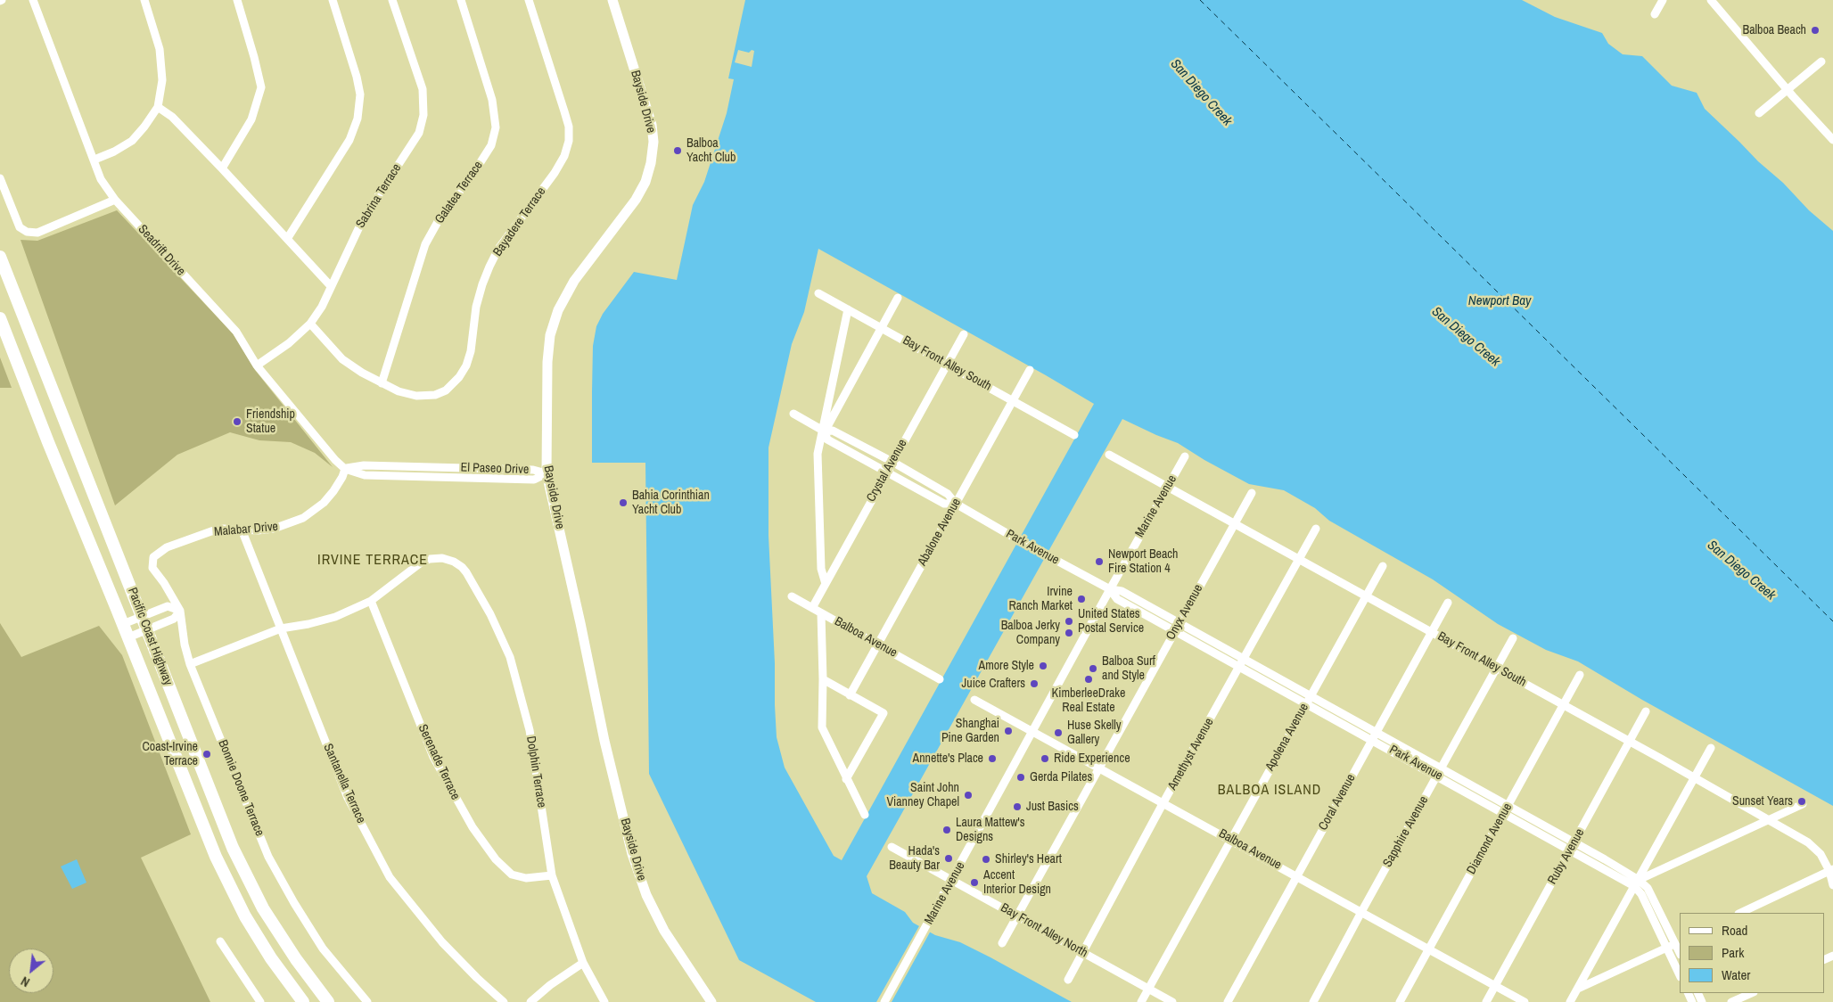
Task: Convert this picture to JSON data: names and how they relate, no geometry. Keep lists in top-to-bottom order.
{
  "streets": {
    "highway": ["Pacific Coast Highway"],
    "main road": ["Bayside Drive"],
    "street": [
      "Galatea Terrace",
      "Sabrina Terrace",
      "Bayadere Terrace",
      "Seadrift Drive",
      "Bay Front Alley South",
      "El Paseo Drive",
      "Crystal Avenue",
      "Marine Avenue",
      "Malabar Drive",
      "Abalone Avenue",
      "Park Avenue",
      "Onyx Avenue",
      "Balboa Avenue",
      "Apolena Avenue",
      "Amethyst Avenue",
      "Serenade Terrace",
      "Dolphin Terrace",
      "Santanella Terrace",
      "Bonnie Doone Terrace",
      "Coral Avenue",
      "Sapphire Avenue",
      "Diamond Avenue",
      "Ruby Avenue",
      "Bay Front Alley North"
    ]
  },
  "crossings": [
    ["Bayside Drive", "El Paseo Drive"],
    ["Galatea Terrace", "Bayadere Terrace"],
    ["Sabrina Terrace", "Bayadere Terrace"],
    ["Sabrina Terrace", "Seadrift Drive"],
    ["Seadrift Drive", "El Paseo Drive"],
    ["Seadrift Drive", "Malabar Drive"],
    ["Bay Front Alley South", "Crystal Avenue"],
    ["Bay Front Alley South", "Marine Avenue"],
    ["Bay Front Alley South", "Abalone Avenue"],
    ["Bay Front Alley South", "Onyx Avenue"],
    ["Bay Front Alley South", "Apolena Avenue"],
    ["Bay Front Alley South", "Amethyst Avenue"],
    ["Bay Front Alley South", "Coral Avenue"],
    ["Bay Front Alley South", "Sapphire Avenue"],
    ["Bay Front Alley South", "Diamond Avenue"],
    ["Bay Front Alley South", "Ruby Avenue"],
    ["El Paseo Drive", "Malabar Drive"],
    ["Crystal Avenue", "Park Avenue"],
    ["Crystal Avenue", "Balboa Avenue"],
    ["Marine Avenue", "Park Avenue"],
    ["Marine Avenue", "Balboa Avenue"],
    ["Marine Avenue", "Bay Front Alley North"],
    ["Malabar Drive", "Santanella Terrace"],
    ["Malabar Drive", "Bonnie Doone Terrace"],
    ["Abalone Avenue", "Park Avenue"],
    ["Abalone Avenue", "Balboa Avenue"],
    ["Park Avenue", "Onyx Avenue"],
    ["Park Avenue", "Apolena Avenue"],
    ["Park Avenue", "Amethyst Avenue"],
    ["Park Avenue", "Coral Avenue"],
    ["Park Avenue", "Sapphire Avenue"],
    ["Park Avenue", "Diamond Avenue"],
    ["Park Avenue", "Ruby Avenue"],
    ["Onyx Avenue", "Balboa Avenue"],
    ["Onyx Avenue", "Bay Front Alley North"],
    ["Balboa Avenue", "Apolena Avenue"],
    ["Balboa Avenue", "Amethyst Avenue"],
    ["Balboa Avenue", "Coral Avenue"],
    ["Balboa Avenue", "Sapphire Avenue"],
    ["Balboa Avenue", "Diamond Avenue"],
    ["Balboa Avenue", "Ruby Avenue"],
    ["Apolena Avenue", "Bay Front Alley North"],
    ["Amethyst Avenue", "Bay Front Alley North"],
    ["Serenade Terrace", "Dolphin Terrace"]
  ],
  "districts": ["IRVINE TERRACE", "BALBOA ISLAND"],
  "water": ["San Diego Creek", "Newport Bay"],
  "places": [
    "Balboa Beach",
    "Balboa Yacht Club",
    "Friendship Statue",
    "Bahia Corinthian Yacht Club",
    "Newport Beach Fire Station 4",
    "Irvine Ranch Market",
    "United States Postal Service",
    "Balboa Jerky Company",
    "Amore Style",
    "Balboa Surf and Style",
    "KimberleeDrake Real Estate",
    "Juice Crafters",
    "Shanghai Pine Garden",
    "Huse Skelly Gallery",
    "Coast-Irvine Terrace",
    "Annette's Place",
    "Ride Experience",
    "Gerda Pilates",
    "Saint John Vianney Chapel",
    "Sunset Years",
    "Just Basics",
    "Laura Mattew's Designs",
    "Hada's Beauty Bar",
    "Shirley's Heart",
    "Accent Interior Design"
  ],
  "legend": ["Road", "Park", "Water"],
  "north": "bottom left"
}
